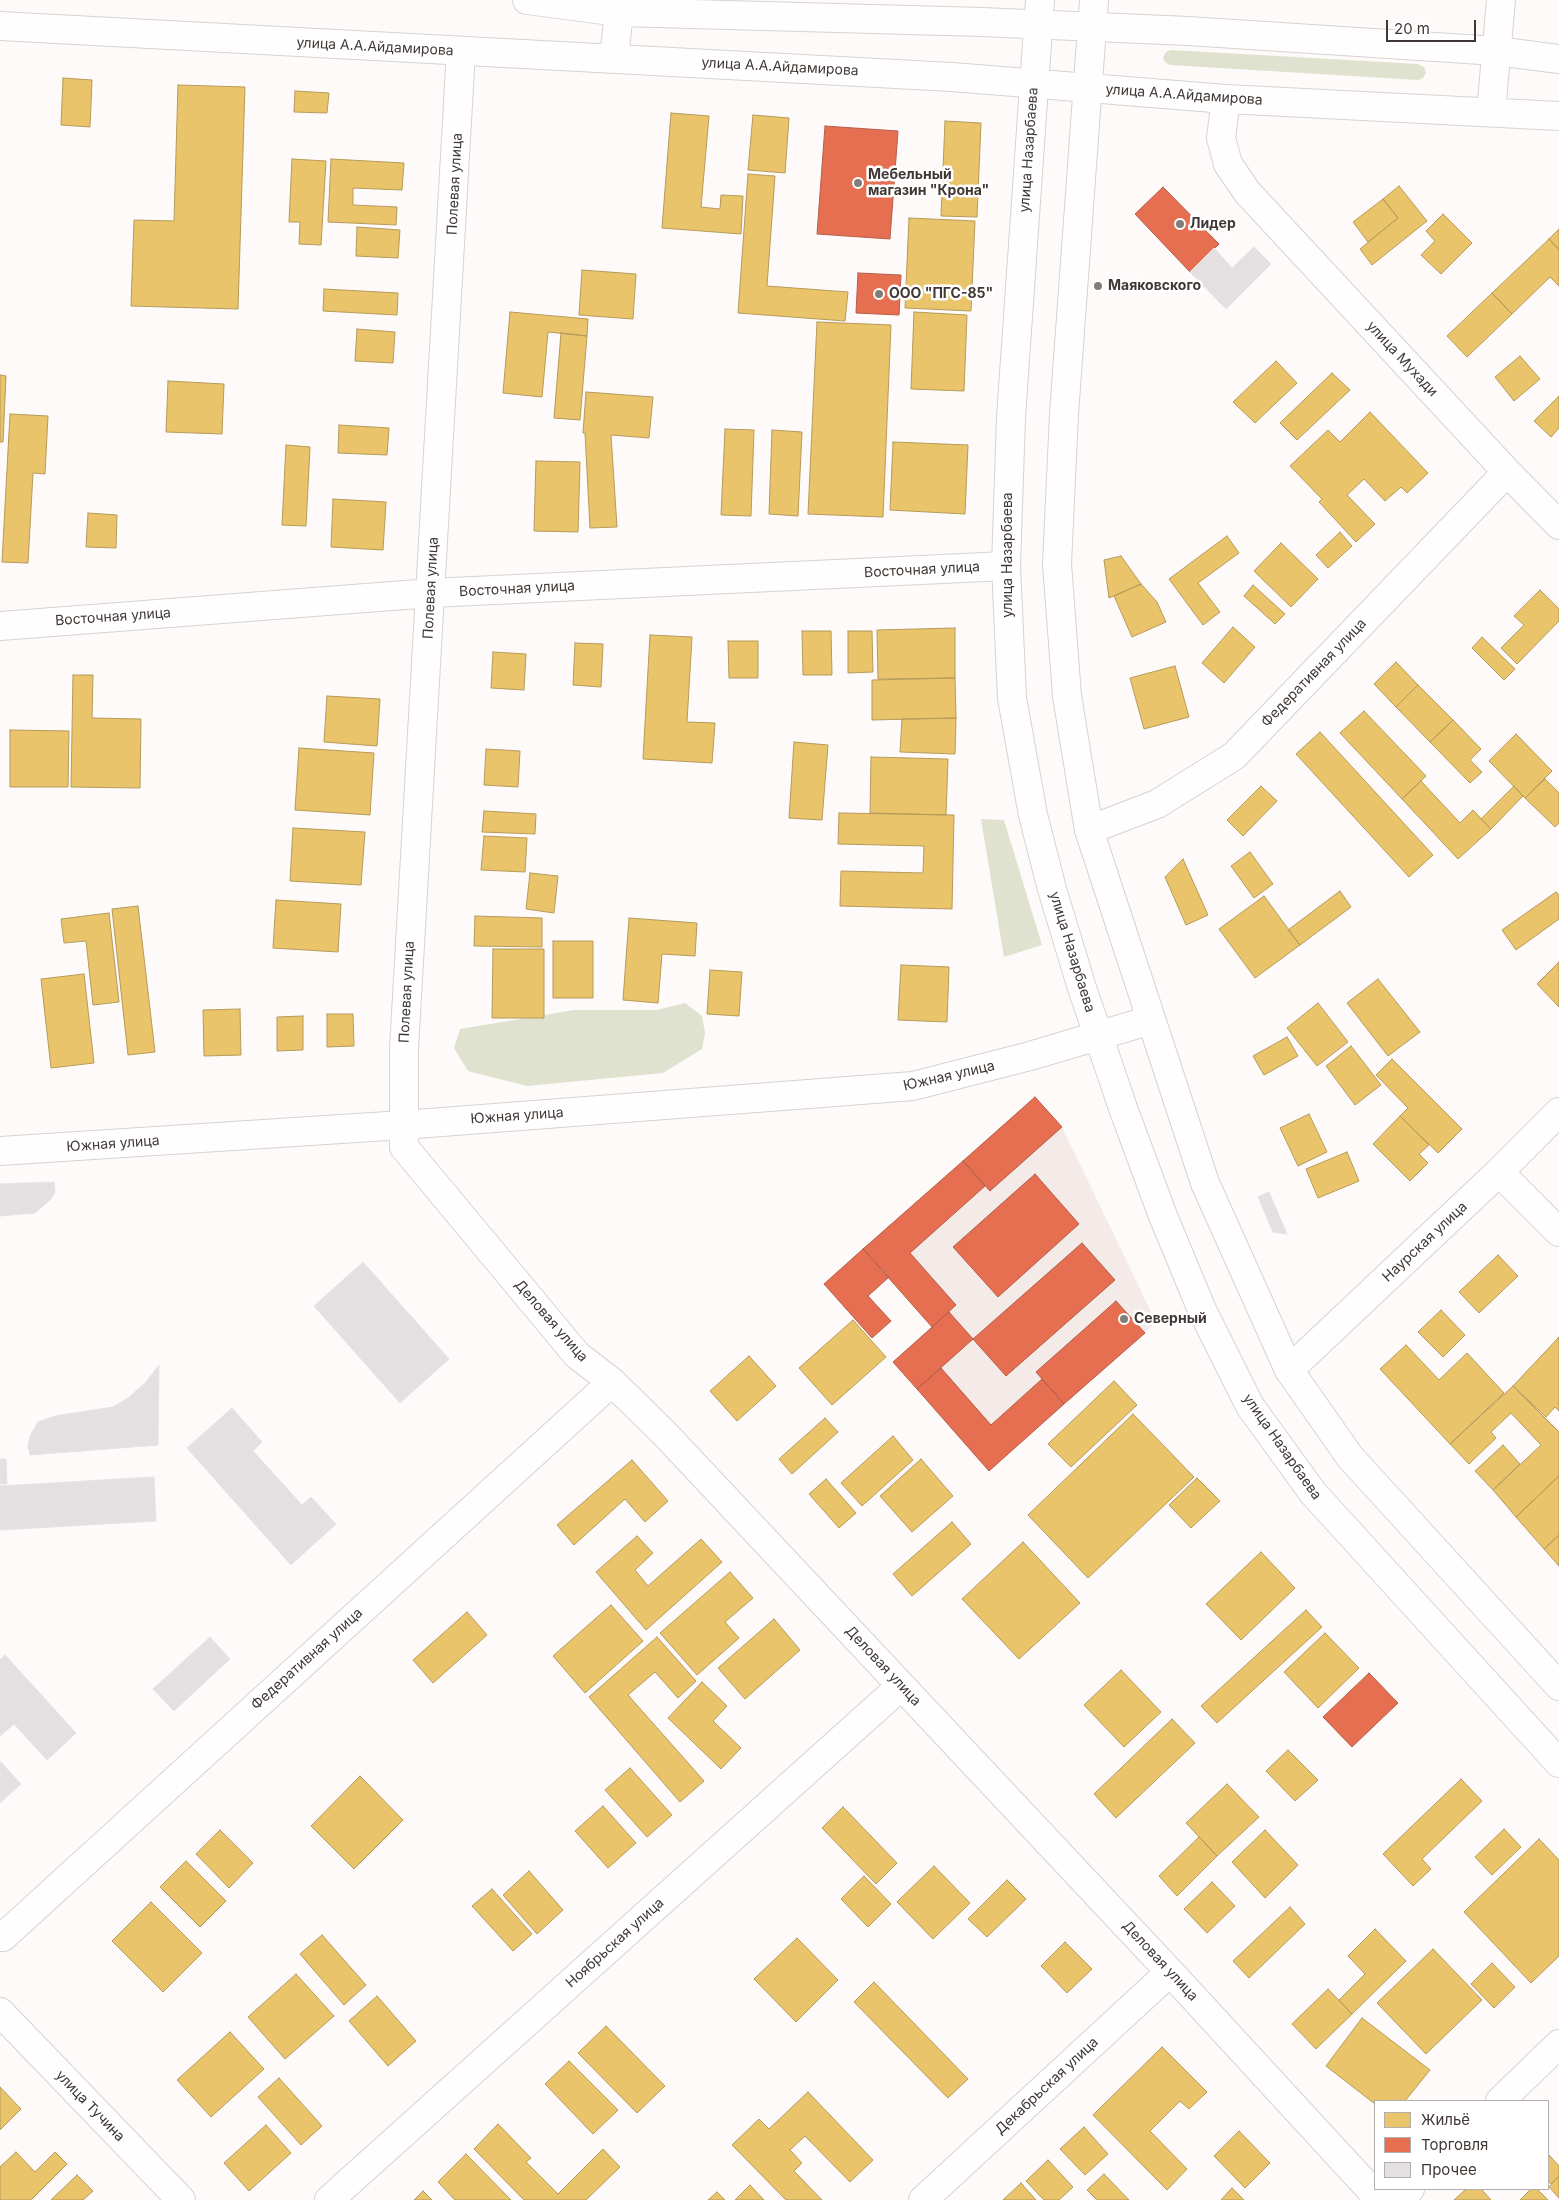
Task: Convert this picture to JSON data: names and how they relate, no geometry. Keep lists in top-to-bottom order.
{
  "streets": {
    "street": [
      "улица А.А.Айдамирова",
      "улица Назарбаева",
      "Полевая улица",
      "улица Мухади",
      "Восточная улица",
      "Федеративная улица",
      "Южная улица",
      "Наурская улица",
      "Деловая улица",
      "Ноябрьская улица",
      "Декабрьская улица",
      "улица Тучина"
    ]
  },
  "crossings": [
    ["улица А.А.Айдамирова", "улица Назарбаева"],
    ["улица А.А.Айдамирова", "Полевая улица"],
    ["улица А.А.Айдамирова", "улица Мухади"],
    ["улица Назарбаева", "Восточная улица"],
    ["улица Назарбаева", "Южная улица"],
    ["Полевая улица", "Восточная улица"],
    ["Полевая улица", "Южная улица"],
    ["Полевая улица", "Деловая улица"],
    ["улица Мухади", "Федеративная улица"],
    ["Федеративная улица", "Деловая улица"],
    ["Южная улица", "Деловая улица"],
    ["Деловая улица", "Ноябрьская улица"],
    ["Деловая улица", "Декабрьская улица"]
  ],
  "places": [
    "Мебельный магазин \"Крона\"",
    "Лидер",
    "Маяковского",
    "ООО \"ПГС-85\"",
    "Северный"
  ],
  "legend": ["Жильё", "Торговля", "Прочее"],
  "scale_bar": "20 m"
}
